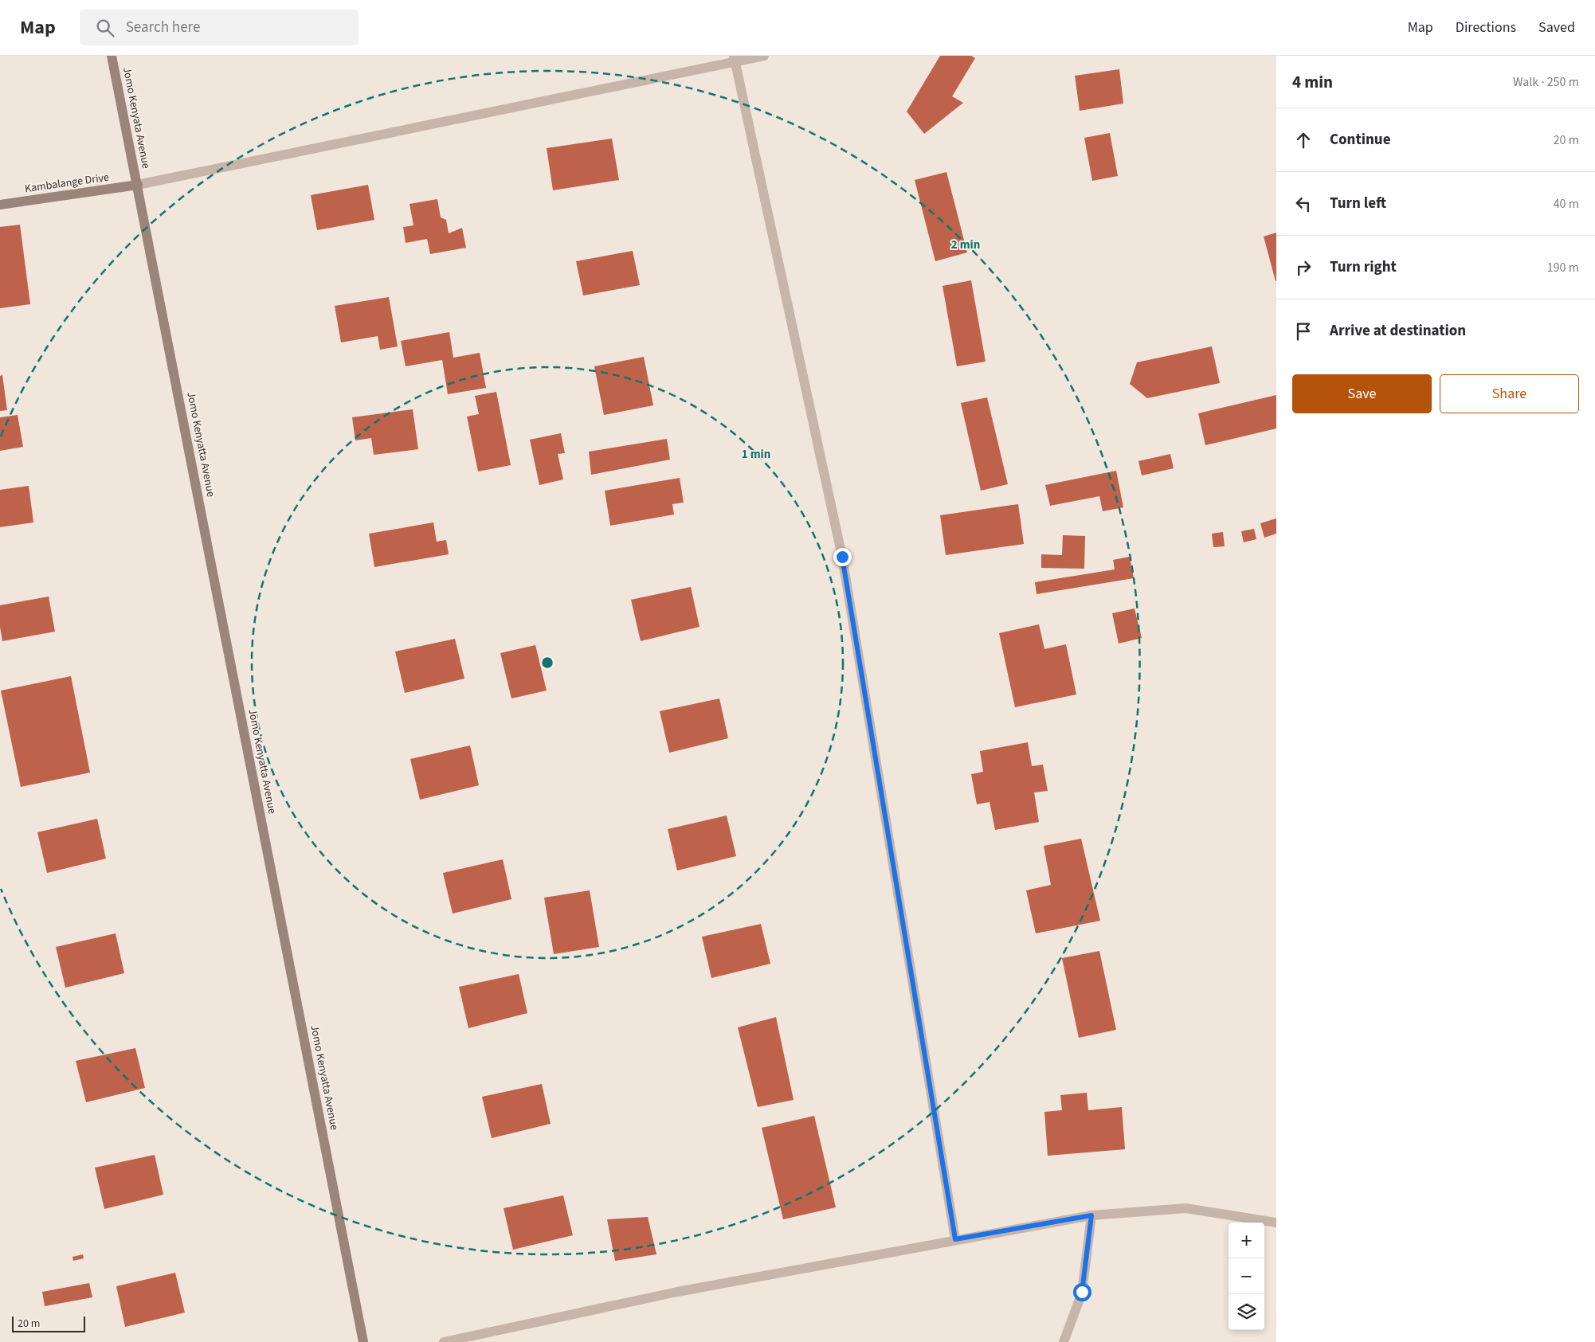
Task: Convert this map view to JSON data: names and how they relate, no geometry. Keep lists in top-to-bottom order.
{
  "streets": {
    "street": ["Jomo Kenyata Avenue", "Kambalange Drive", "Jomo Kenyatta Avenue"]
  },
  "crossings": [
    ["Jomo Kenyata Avenue", "Kambalange Drive"],
    ["Jomo Kenyata Avenue", "Jomo Kenyatta Avenue"],
    ["Kambalange Drive", "Jomo Kenyatta Avenue"]
  ],
  "scale_bar": "20 m",
  "page": {
    "header": "Map",
    "search": "Search here",
    "nav": ["Map", "Directions", "Saved"],
    "heading": ["4 min", "Walk · 250 m"],
    "list": [
      ["Continue", "20 m"],
      ["Turn left", "40 m"],
      ["Turn right", "190 m"],
      "Arrive at destination"
    ],
    "buttons": ["Save", "Share"],
    "map_buttons": ["+", "−"],
    "scale": "20 m"
  },
  "rings": ["2 min", "1 min"]
}
